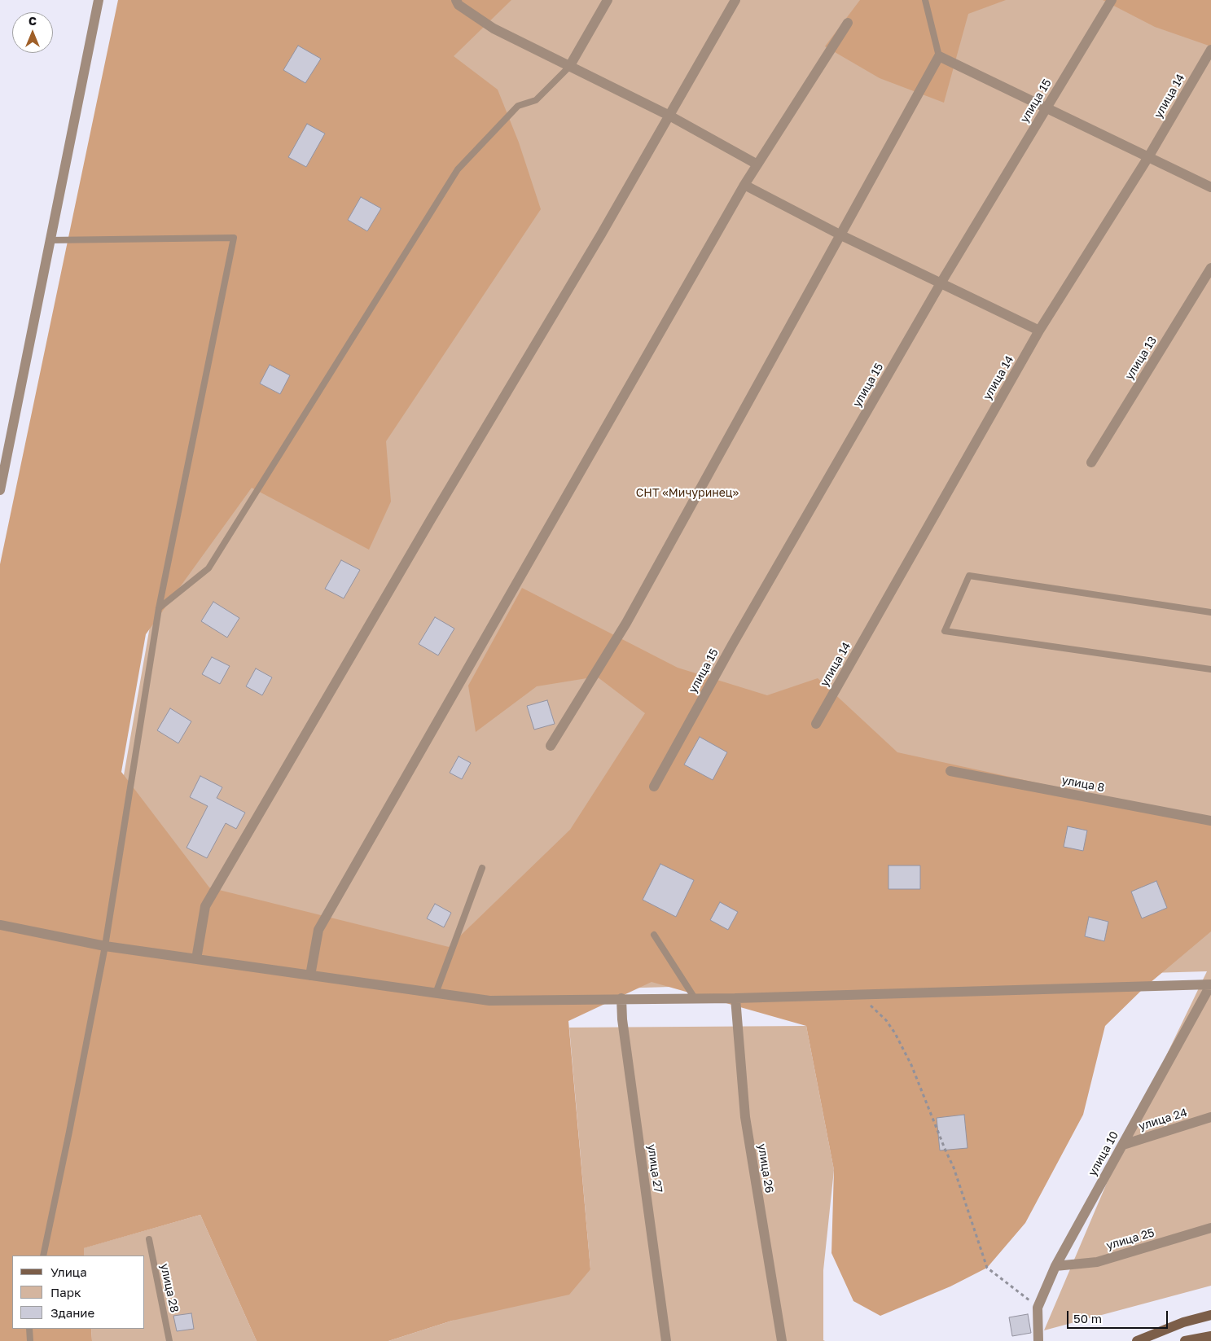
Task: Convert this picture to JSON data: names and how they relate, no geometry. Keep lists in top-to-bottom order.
{
  "streets": {
    "street": [
      "улица 14",
      "улица 15",
      "улица 13",
      "улица 8",
      "улица 24",
      "улица 10",
      "улица 27",
      "улица 26",
      "улица 25"
    ],
    "lane": ["улица 28"]
  },
  "crossings": [
    ["улица 24", "улица 10"],
    ["улица 10", "улица 25"]
  ],
  "parks": ["СНТ «Мичуринец»"],
  "legend": ["Улица", "Парк", "Здание"],
  "scale_bar": "50 m",
  "north": "top"
}
